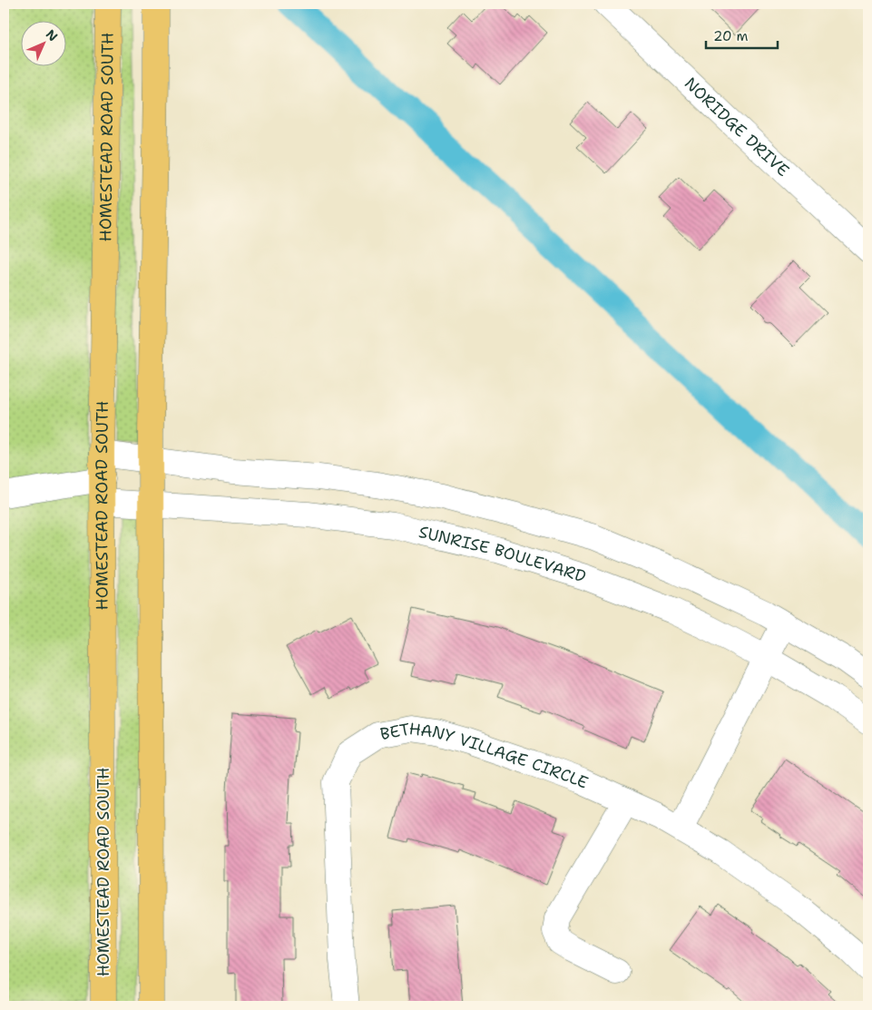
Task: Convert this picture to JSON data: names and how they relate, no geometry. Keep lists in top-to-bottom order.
{
  "streets": {
    "main road": ["HOMESTEAD ROAD SOUTH"],
    "street": ["NORIDGE DRIVE", "SUNRISE BOULEVARD", "BETHANY VILLAGE CIRCLE"]
  },
  "crossings": [
    ["HOMESTEAD ROAD SOUTH", "SUNRISE BOULEVARD"]
  ],
  "scale_bar": "20 m",
  "north": "top right"
}
